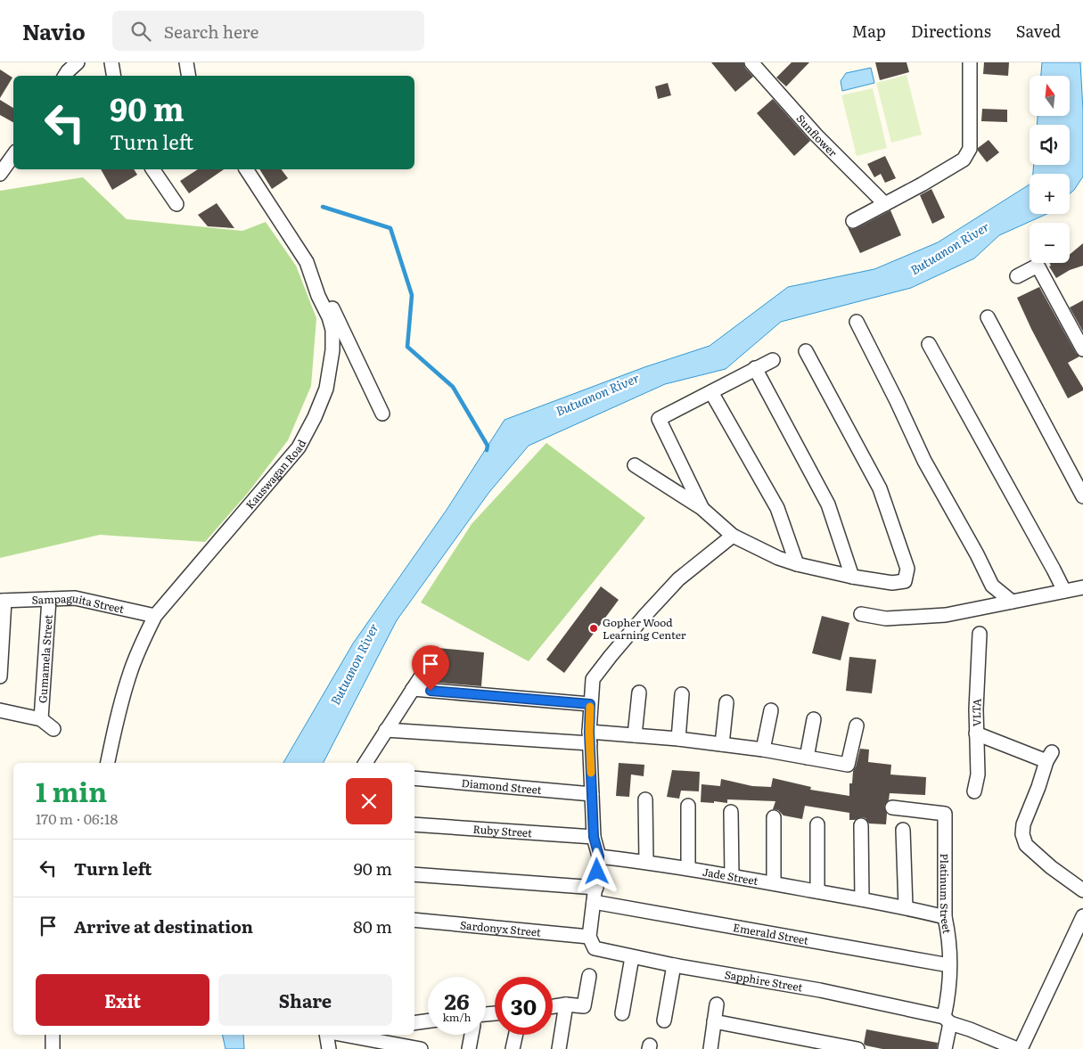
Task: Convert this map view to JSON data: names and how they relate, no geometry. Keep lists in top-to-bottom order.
{
  "streets": {
    "street": [
      "Sunflower",
      "Kauswagan Road",
      "Sampaguita Street",
      "Gumamela Street",
      "VLTA",
      "Diamond Street",
      "Ruby Street",
      "Jade Street",
      "Platinum Street",
      "Sardonyx Street",
      "Emerald Street",
      "Sapphire Street"
    ]
  },
  "crossings": [
    ["Kauswagan Road", "Sampaguita Street"],
    ["Sampaguita Street", "Gumamela Street"],
    ["Jade Street", "Platinum Street"],
    ["Platinum Street", "Emerald Street"],
    ["Platinum Street", "Sapphire Street"],
    ["Sardonyx Street", "Sapphire Street"]
  ],
  "water": ["Butuanon River"],
  "places": ["Gopher Wood Learning Center"],
  "north": "top",
  "page": {
    "header": "Navio",
    "search": "Search here",
    "nav": ["Map", "Directions", "Saved"],
    "map_buttons": ["+", "−"],
    "turn": ["90 m", "Turn left"],
    "heading": ["1 min", "170 m · 06:18"],
    "list": [
      {
        "name": "Turn left",
        "value": "90 m"
      },
      {
        "name": "Arrive at destination",
        "value": "80 m"
      }
    ],
    "buttons": ["Exit", "Share"],
    "speed": "26 km/h",
    "limit": "30"
  }
}
